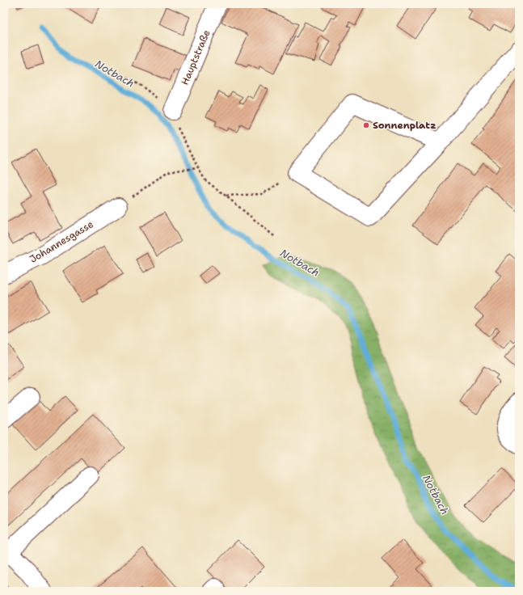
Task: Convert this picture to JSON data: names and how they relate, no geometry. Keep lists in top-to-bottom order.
{
  "streets": {
    "street": ["Hauptstraße", "Johannesgasse"]
  },
  "water": ["Notbach"],
  "places": ["Sonnenplatz"]
}
